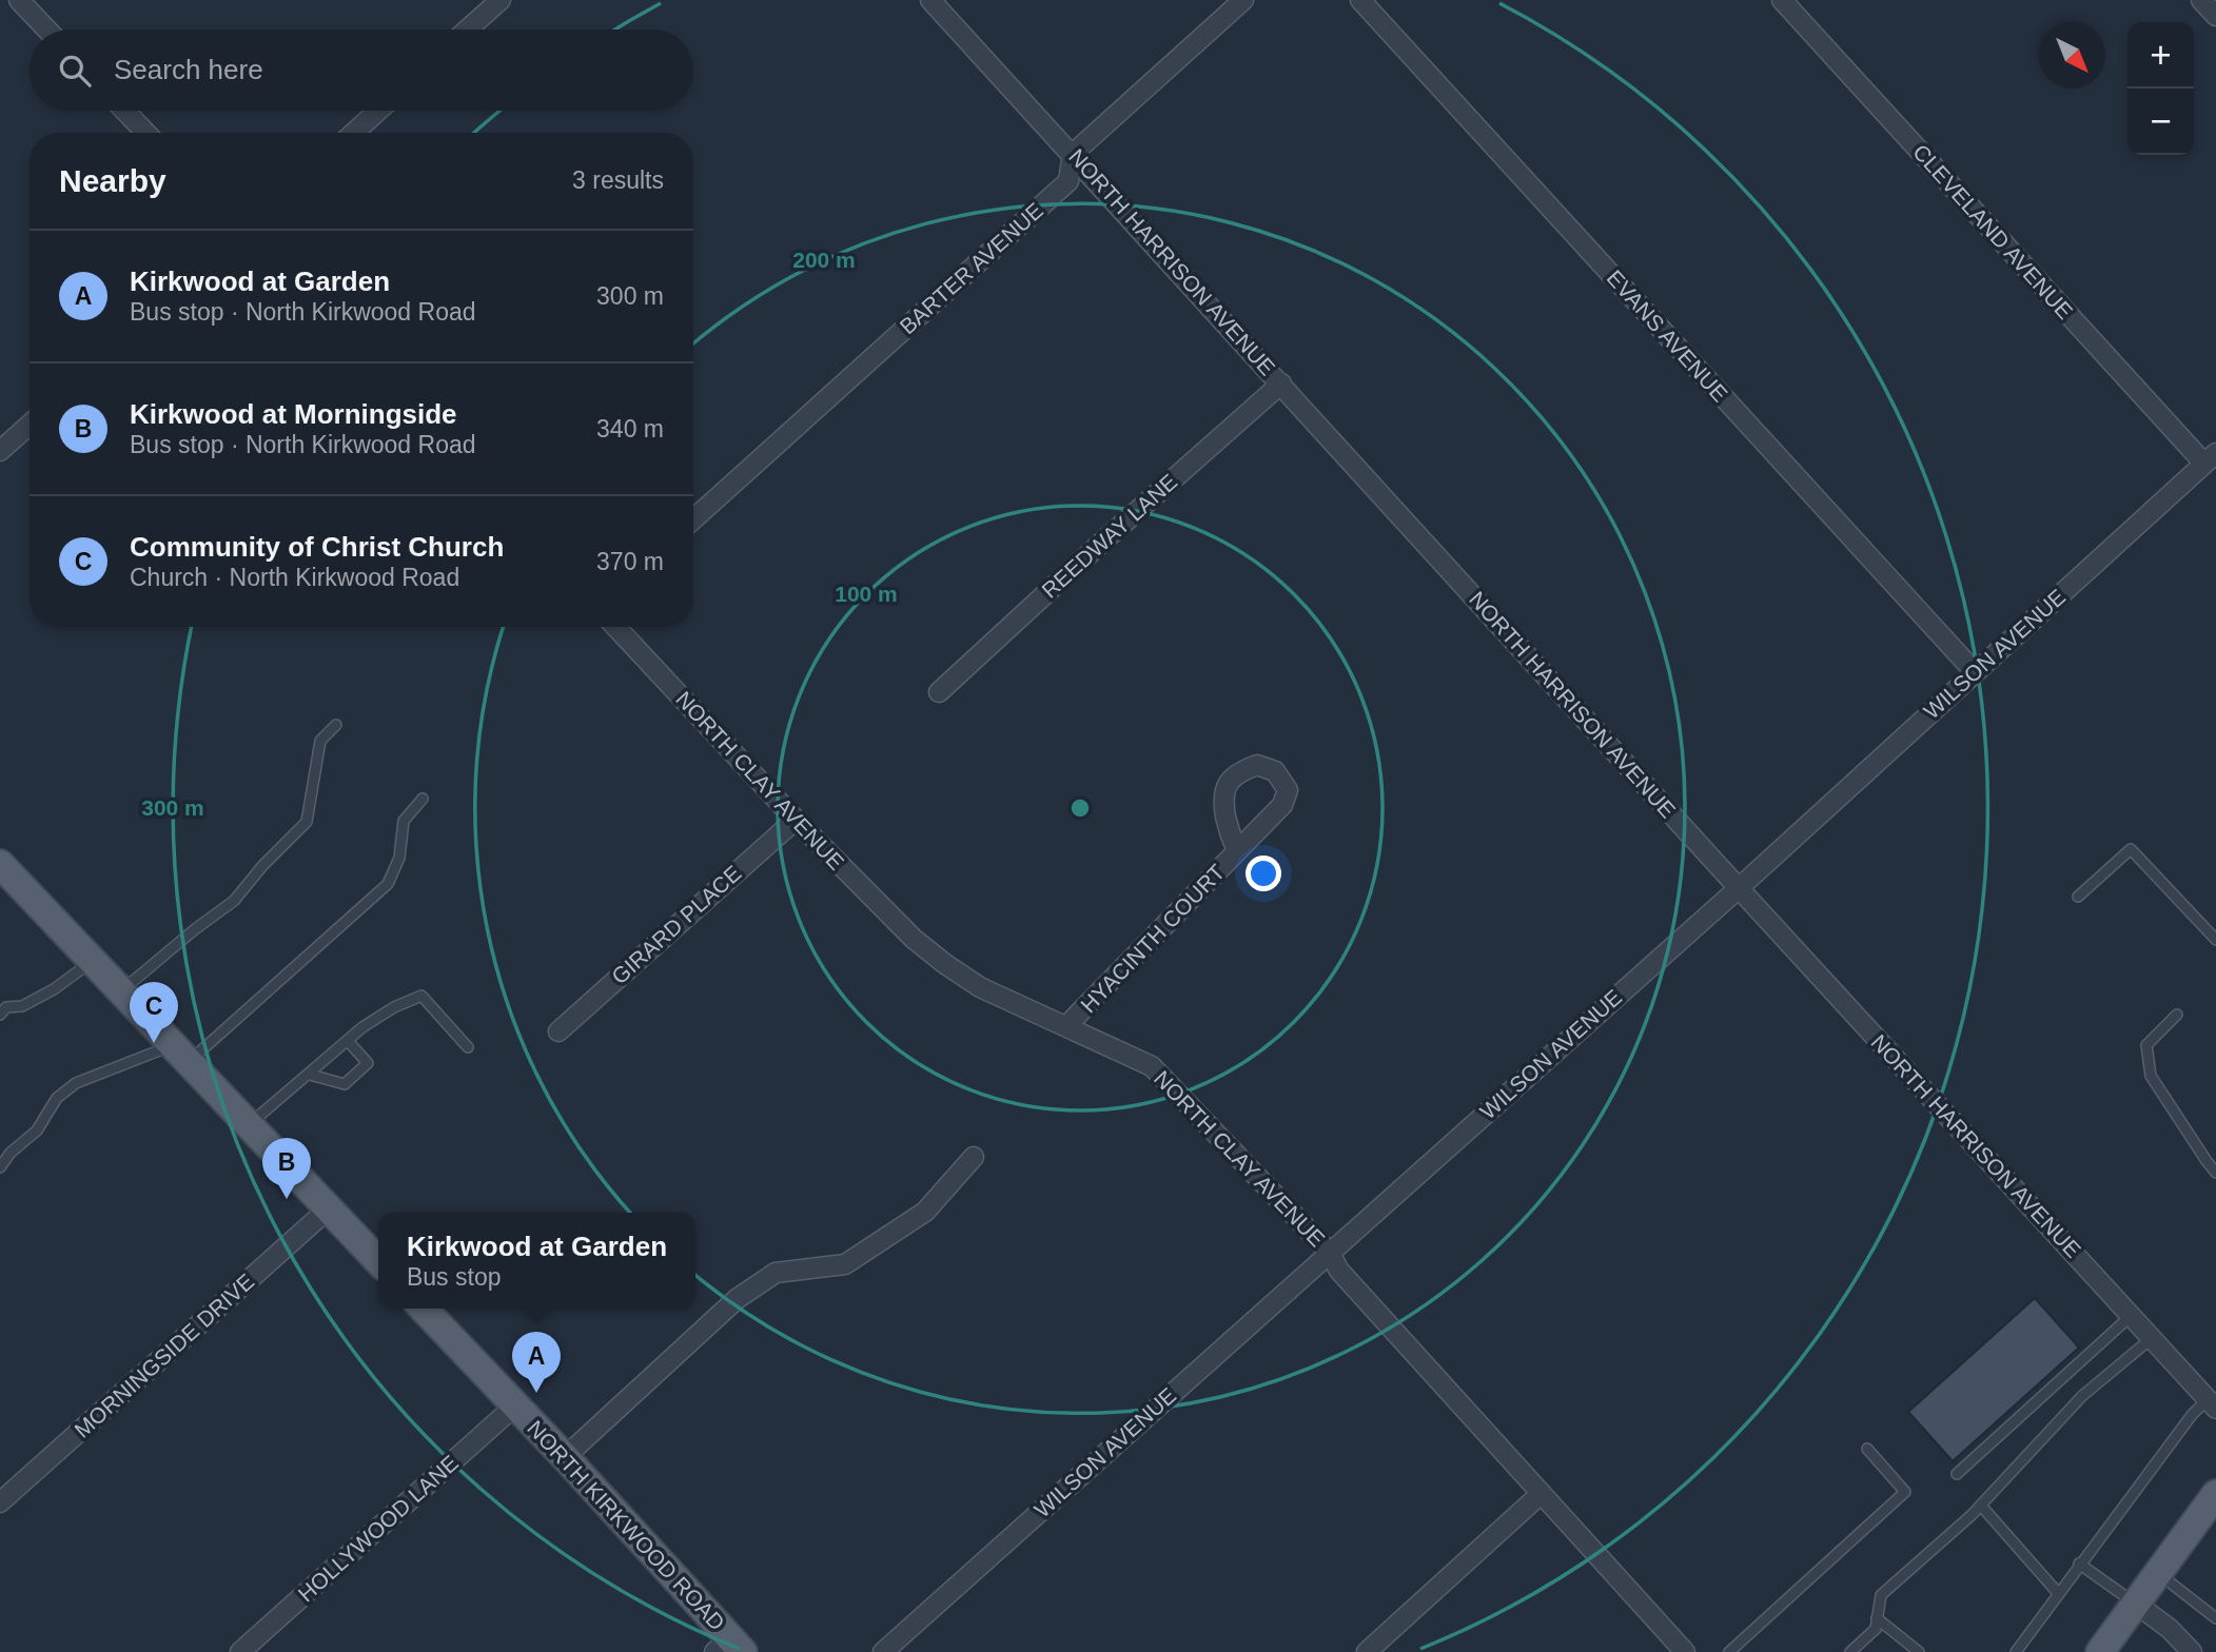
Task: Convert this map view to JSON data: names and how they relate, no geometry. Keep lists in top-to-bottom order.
{
  "streets": {
    "main road": ["NORTH KIRKWOOD ROAD"],
    "street": [
      "CLEVELAND AVENUE",
      "NORTH HARRISON AVENUE",
      "BARTER AVENUE",
      "EVANS AVENUE",
      "REEDWAY LANE",
      "WILSON AVENUE",
      "NORTH CLAY AVENUE",
      "GIRARD PLACE",
      "HYACINTH COURT",
      "MORNINGSIDE DRIVE",
      "HOLLYWOOD LANE"
    ]
  },
  "crossings": [
    ["CLEVELAND AVENUE", "WILSON AVENUE"],
    ["NORTH HARRISON AVENUE", "BARTER AVENUE"],
    ["NORTH HARRISON AVENUE", "REEDWAY LANE"],
    ["NORTH HARRISON AVENUE", "WILSON AVENUE"],
    ["EVANS AVENUE", "WILSON AVENUE"],
    ["WILSON AVENUE", "NORTH CLAY AVENUE"],
    ["NORTH CLAY AVENUE", "GIRARD PLACE"],
    ["NORTH CLAY AVENUE", "HYACINTH COURT"],
    ["NORTH KIRKWOOD ROAD", "HOLLYWOOD LANE"]
  ],
  "north": "bottom right",
  "page": {
    "map_buttons": ["+", "−"],
    "search": "Search here",
    "heading": ["Nearby", "3 results"],
    "list": [
      {
        "mark": "A",
        "name": "Kirkwood at Garden",
        "note": "Bus stop · North Kirkwood Road",
        "value": "300 m"
      },
      {
        "mark": "B",
        "name": "Kirkwood at Morningside",
        "note": "Bus stop · North Kirkwood Road",
        "value": "340 m"
      },
      {
        "mark": "C",
        "name": "Community of Christ Church",
        "note": "Church · North Kirkwood Road",
        "value": "370 m"
      }
    ],
    "pins": ["C", "B", "A"],
    "popup": ["Kirkwood at Garden", "Bus stop"]
  },
  "rings": ["200 m", "100 m", "300 m"]
}
